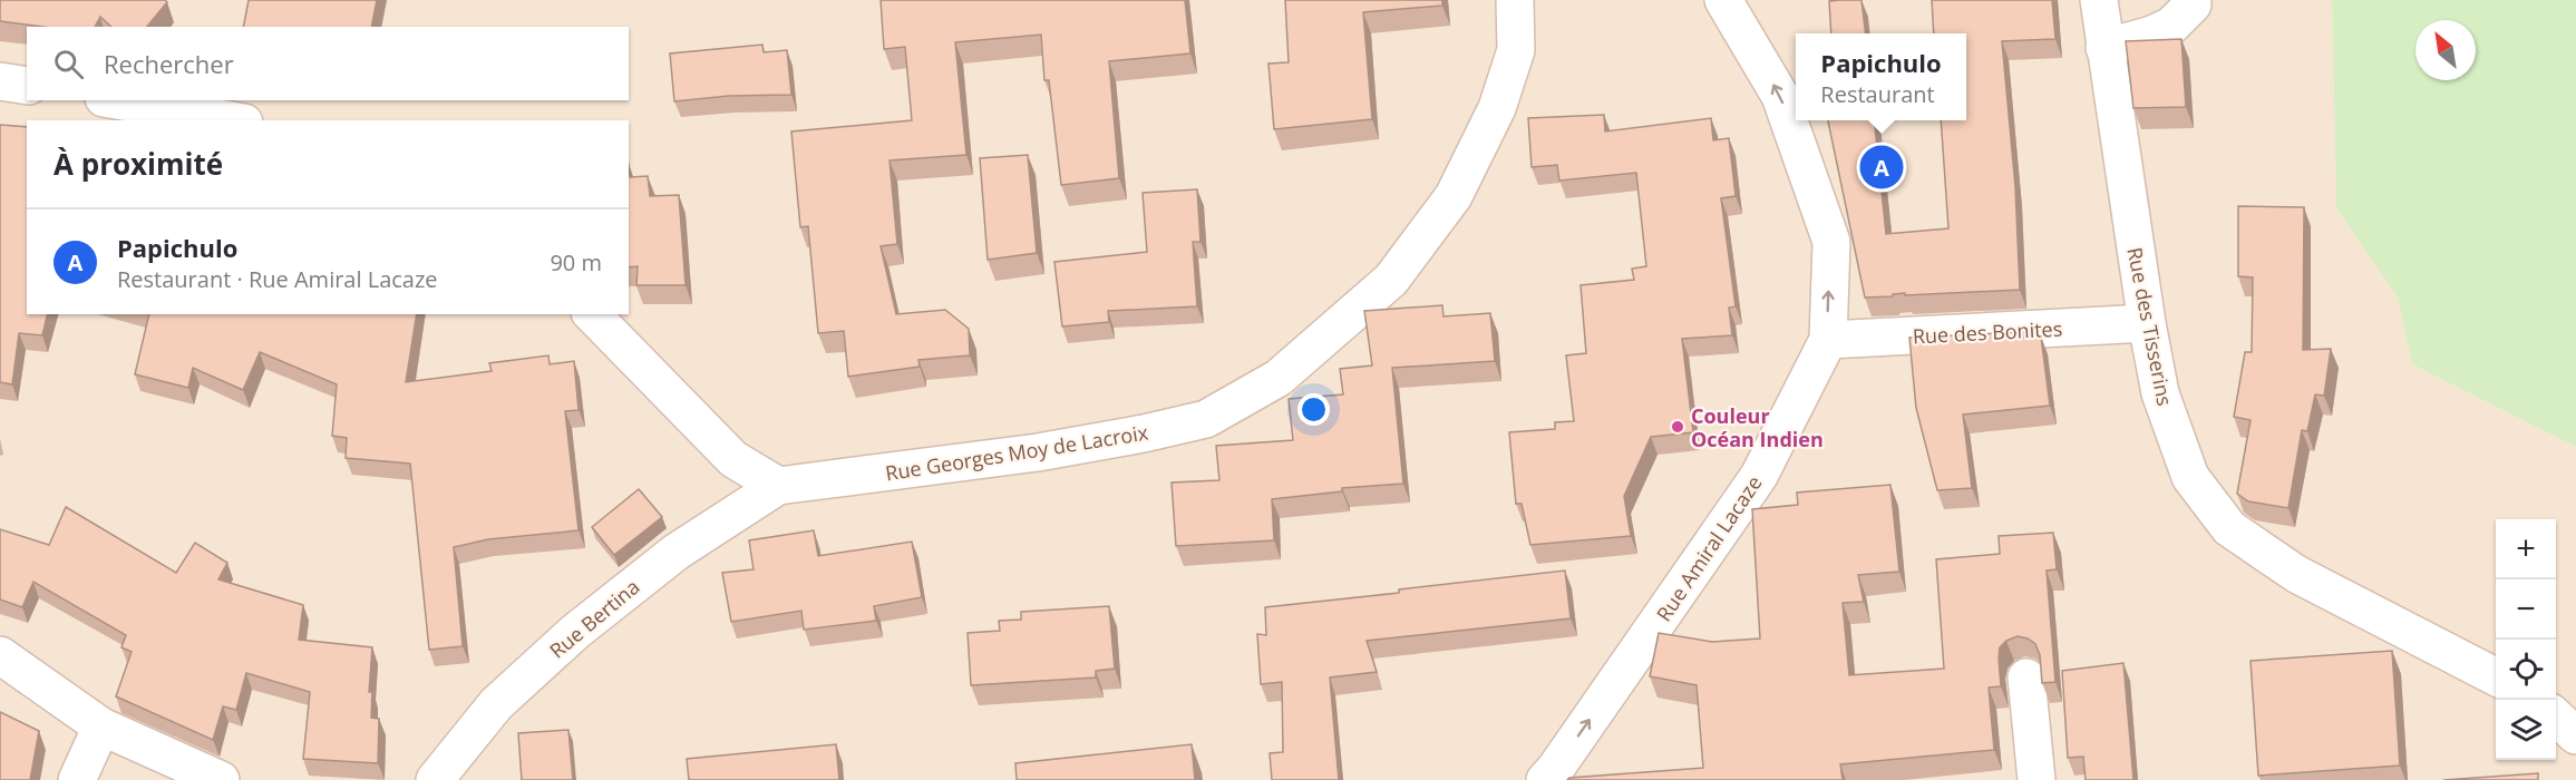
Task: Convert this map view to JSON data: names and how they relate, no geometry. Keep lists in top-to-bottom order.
{
  "streets": {
    "street": [
      "Rue des Tisserins",
      "Rue des Bonites",
      "Rue Georges Moy de Lacroix",
      "Rue Amiral Lacaze",
      "Rue Bertina"
    ]
  },
  "crossings": [
    ["Rue des Tisserins", "Rue des Bonites"],
    ["Rue des Bonites", "Rue Amiral Lacaze"],
    ["Rue Georges Moy de Lacroix", "Rue Bertina"]
  ],
  "one_way": ["Rue Amiral Lacaze"],
  "places": ["Couleur Océan Indien"],
  "north": "top left",
  "page": {
    "search": "Rechercher",
    "popup": ["Papichulo", "Restaurant"],
    "heading": "À proximité",
    "pins": "A",
    "list": [
      {
        "mark": "A",
        "name": "Papichulo",
        "note": "Restaurant · Rue Amiral Lacaze",
        "value": "90 m"
      }
    ],
    "map_buttons": ["+", "−"]
  }
}
